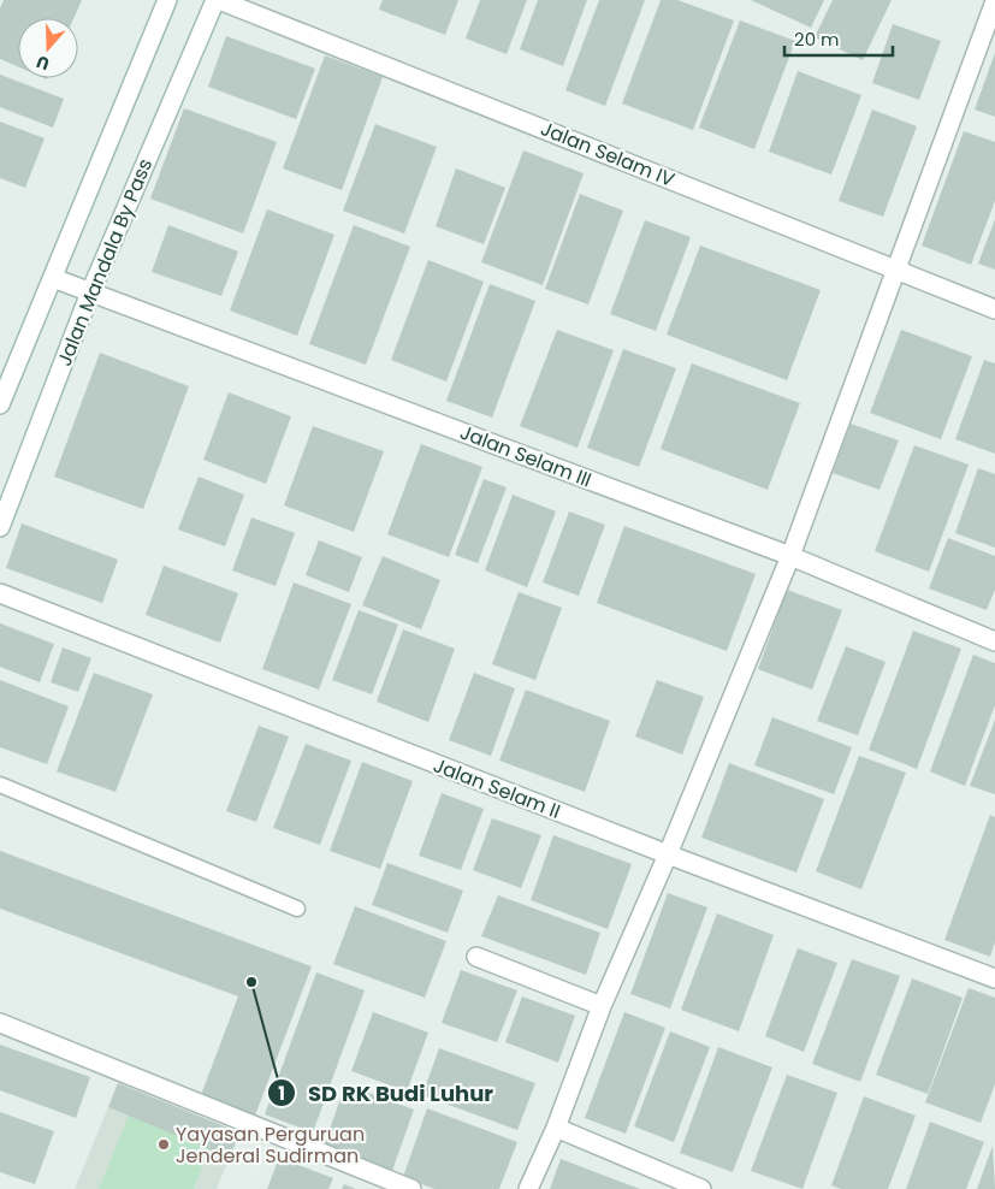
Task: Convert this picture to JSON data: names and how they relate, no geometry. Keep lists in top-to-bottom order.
{
  "streets": {
    "street": [
      "Jalan Selam IV",
      "Jalan Mandala By Pass",
      "Jalan Selam III",
      "Jalan Selam II"
    ]
  },
  "crossings": [
    ["Jalan Selam IV", "Jalan Mandala By Pass"],
    ["Jalan Mandala By Pass", "Jalan Selam III"]
  ],
  "places": ["SD RK Budi Luhur", "Yayasan Perguruan Jenderal Sudirman"],
  "scale_bar": "20 m",
  "north": "bottom"
}
